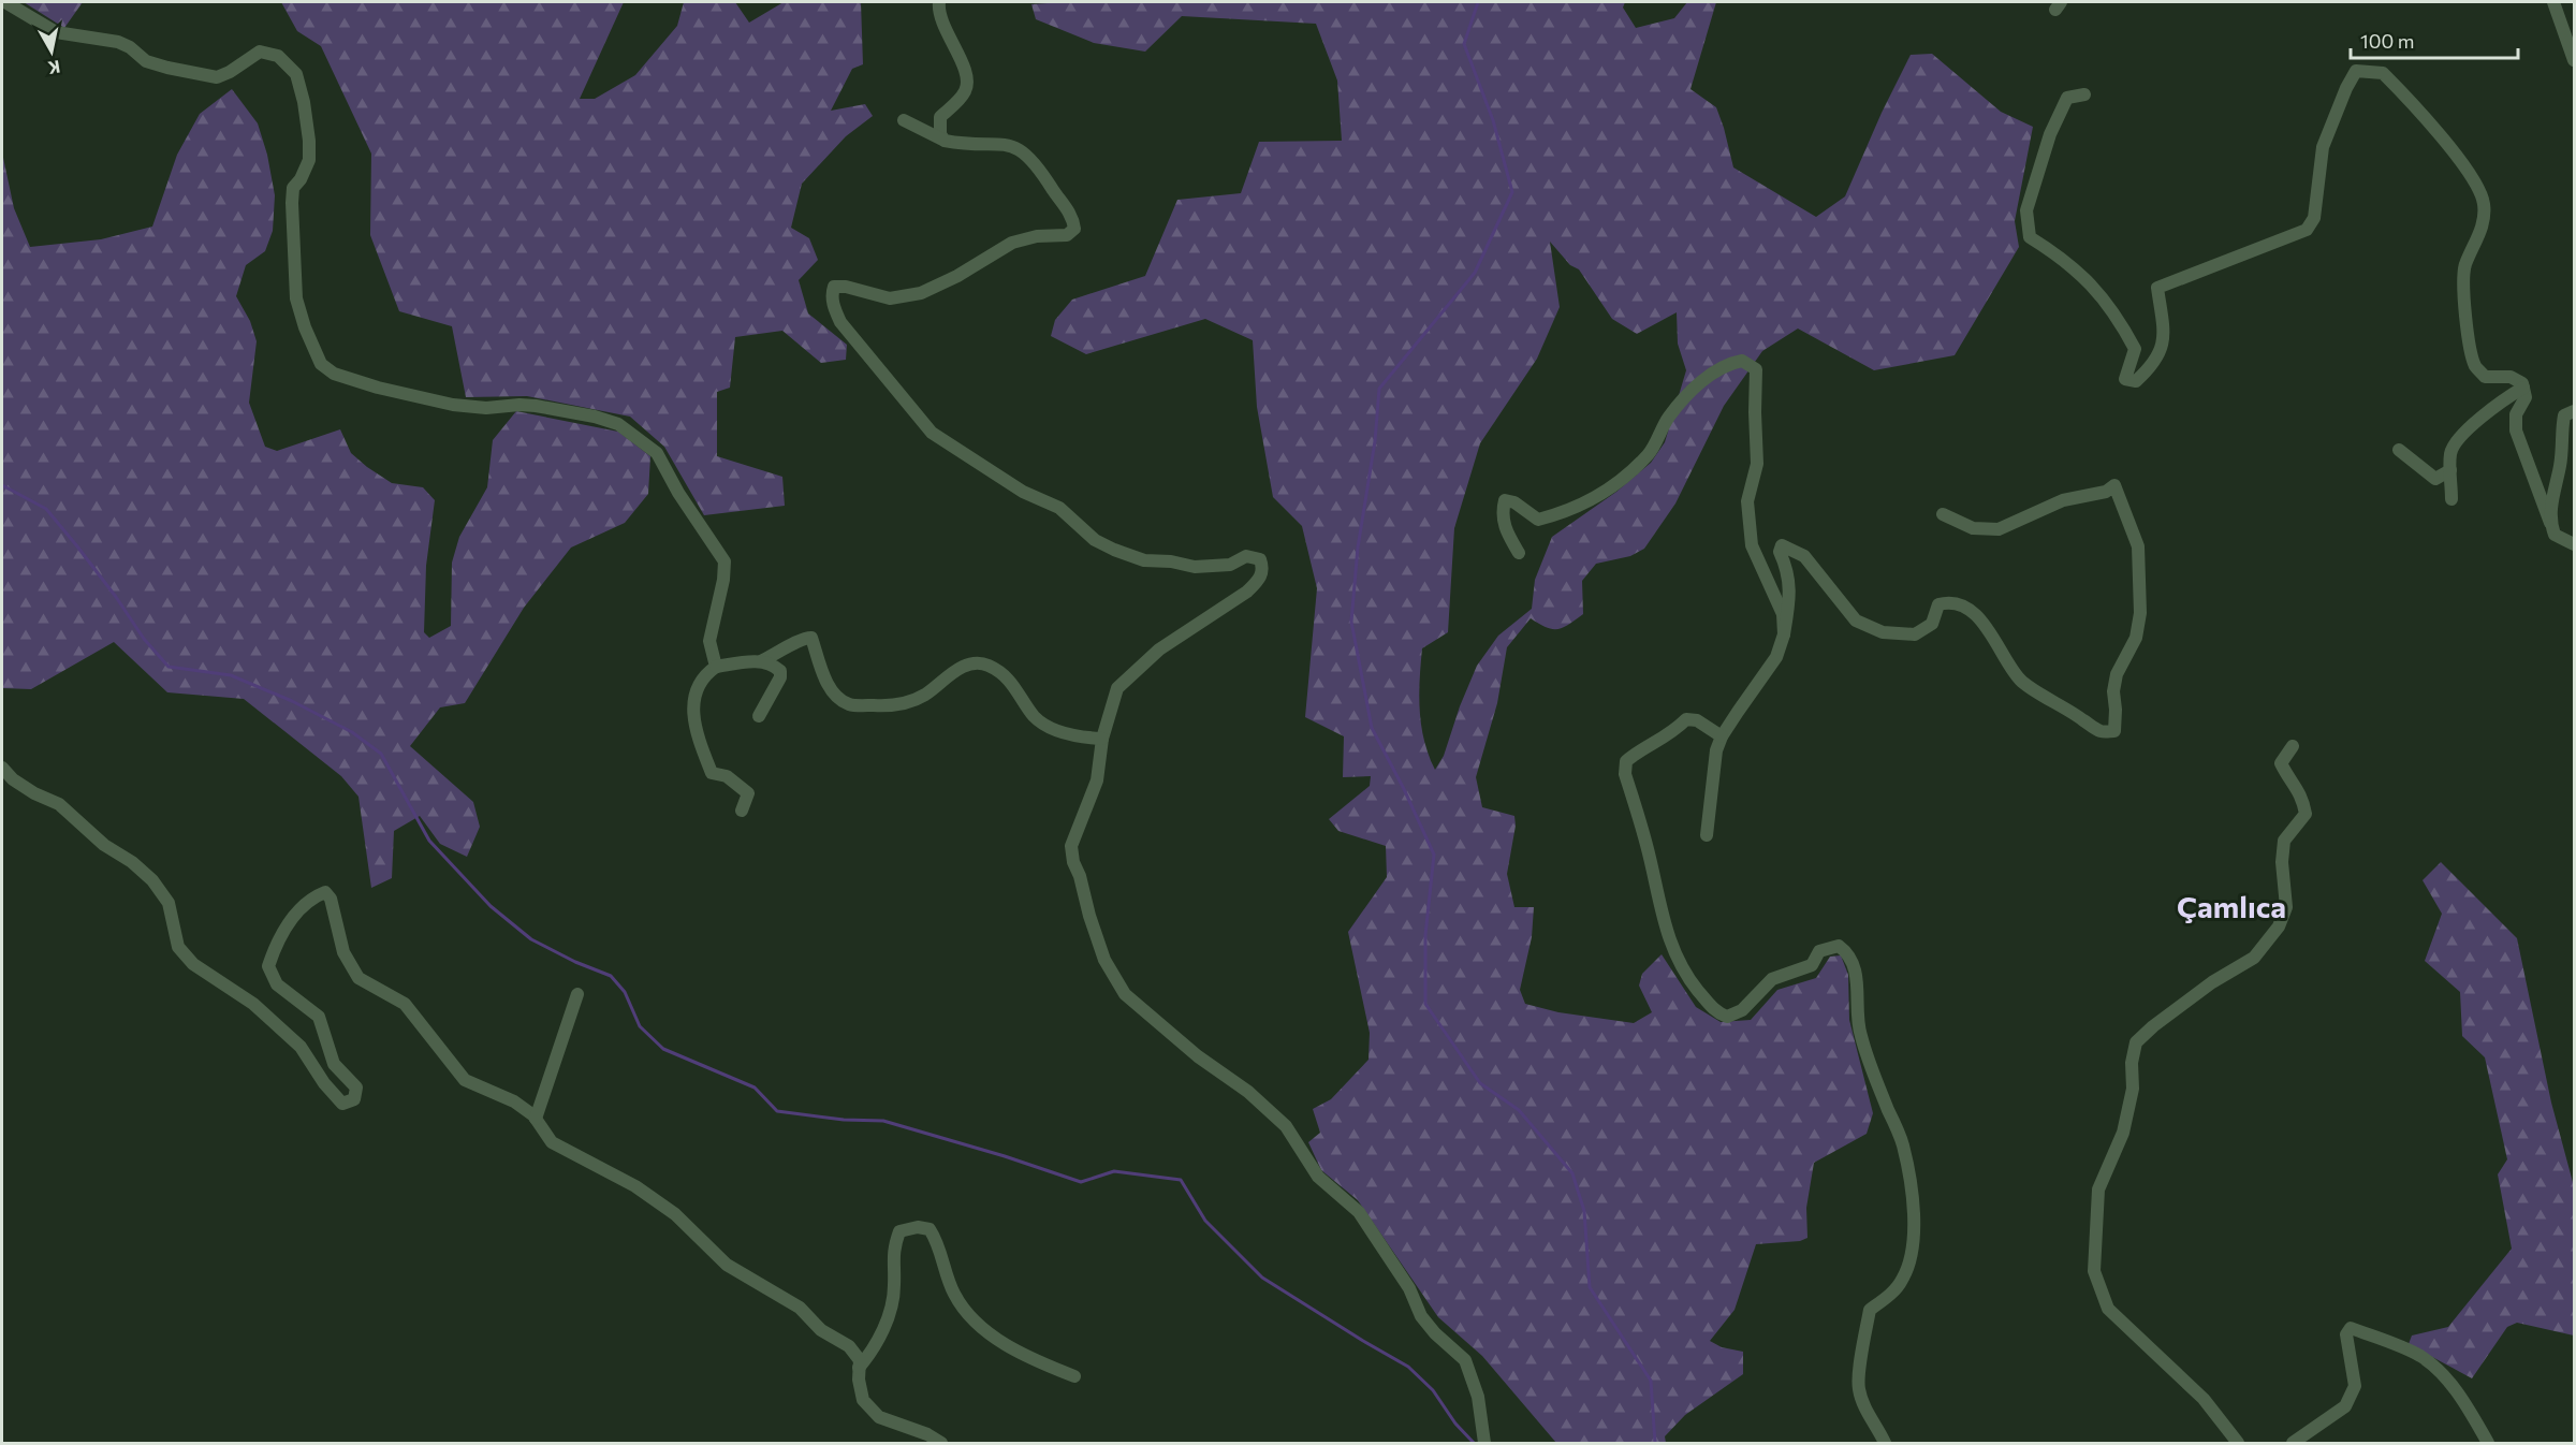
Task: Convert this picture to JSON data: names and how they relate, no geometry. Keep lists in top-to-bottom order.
{
  "districts": ["Çamlıca"],
  "scale_bar": "100 m",
  "north": "bottom"
}
